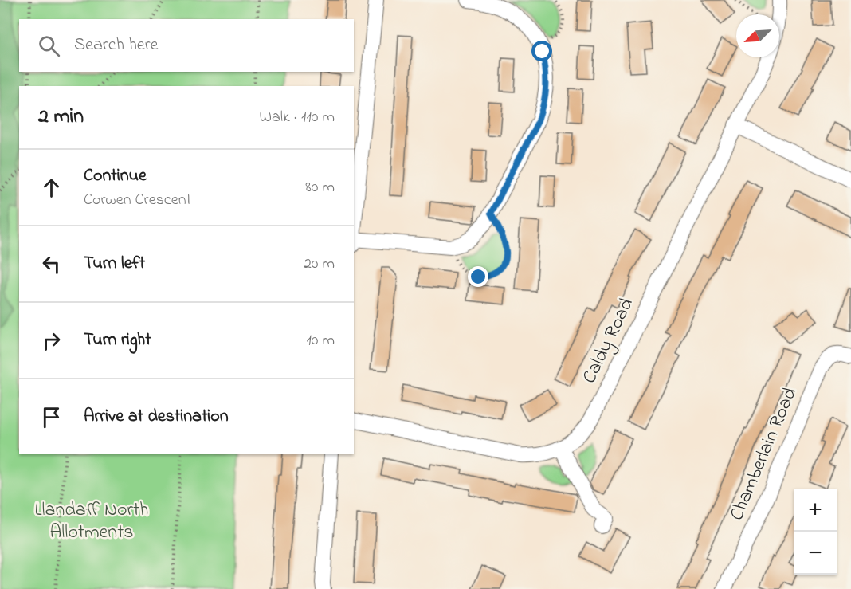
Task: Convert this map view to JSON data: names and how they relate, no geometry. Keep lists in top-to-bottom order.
{
  "streets": {
    "street": ["Caldy Road", "Chamberlain Road"]
  },
  "parks": ["Llandaff North Allotments"],
  "north": "bottom left",
  "page": {
    "search": "Search here",
    "heading": ["2 min", "Walk · 110 m"],
    "list": [
      ["Continue", "Corwen Crescent", "80 m"],
      ["Turn left", "20 m"],
      ["Turn right", "10 m"],
      "Arrive at destination"
    ],
    "map_buttons": ["+", "−"]
  }
}
